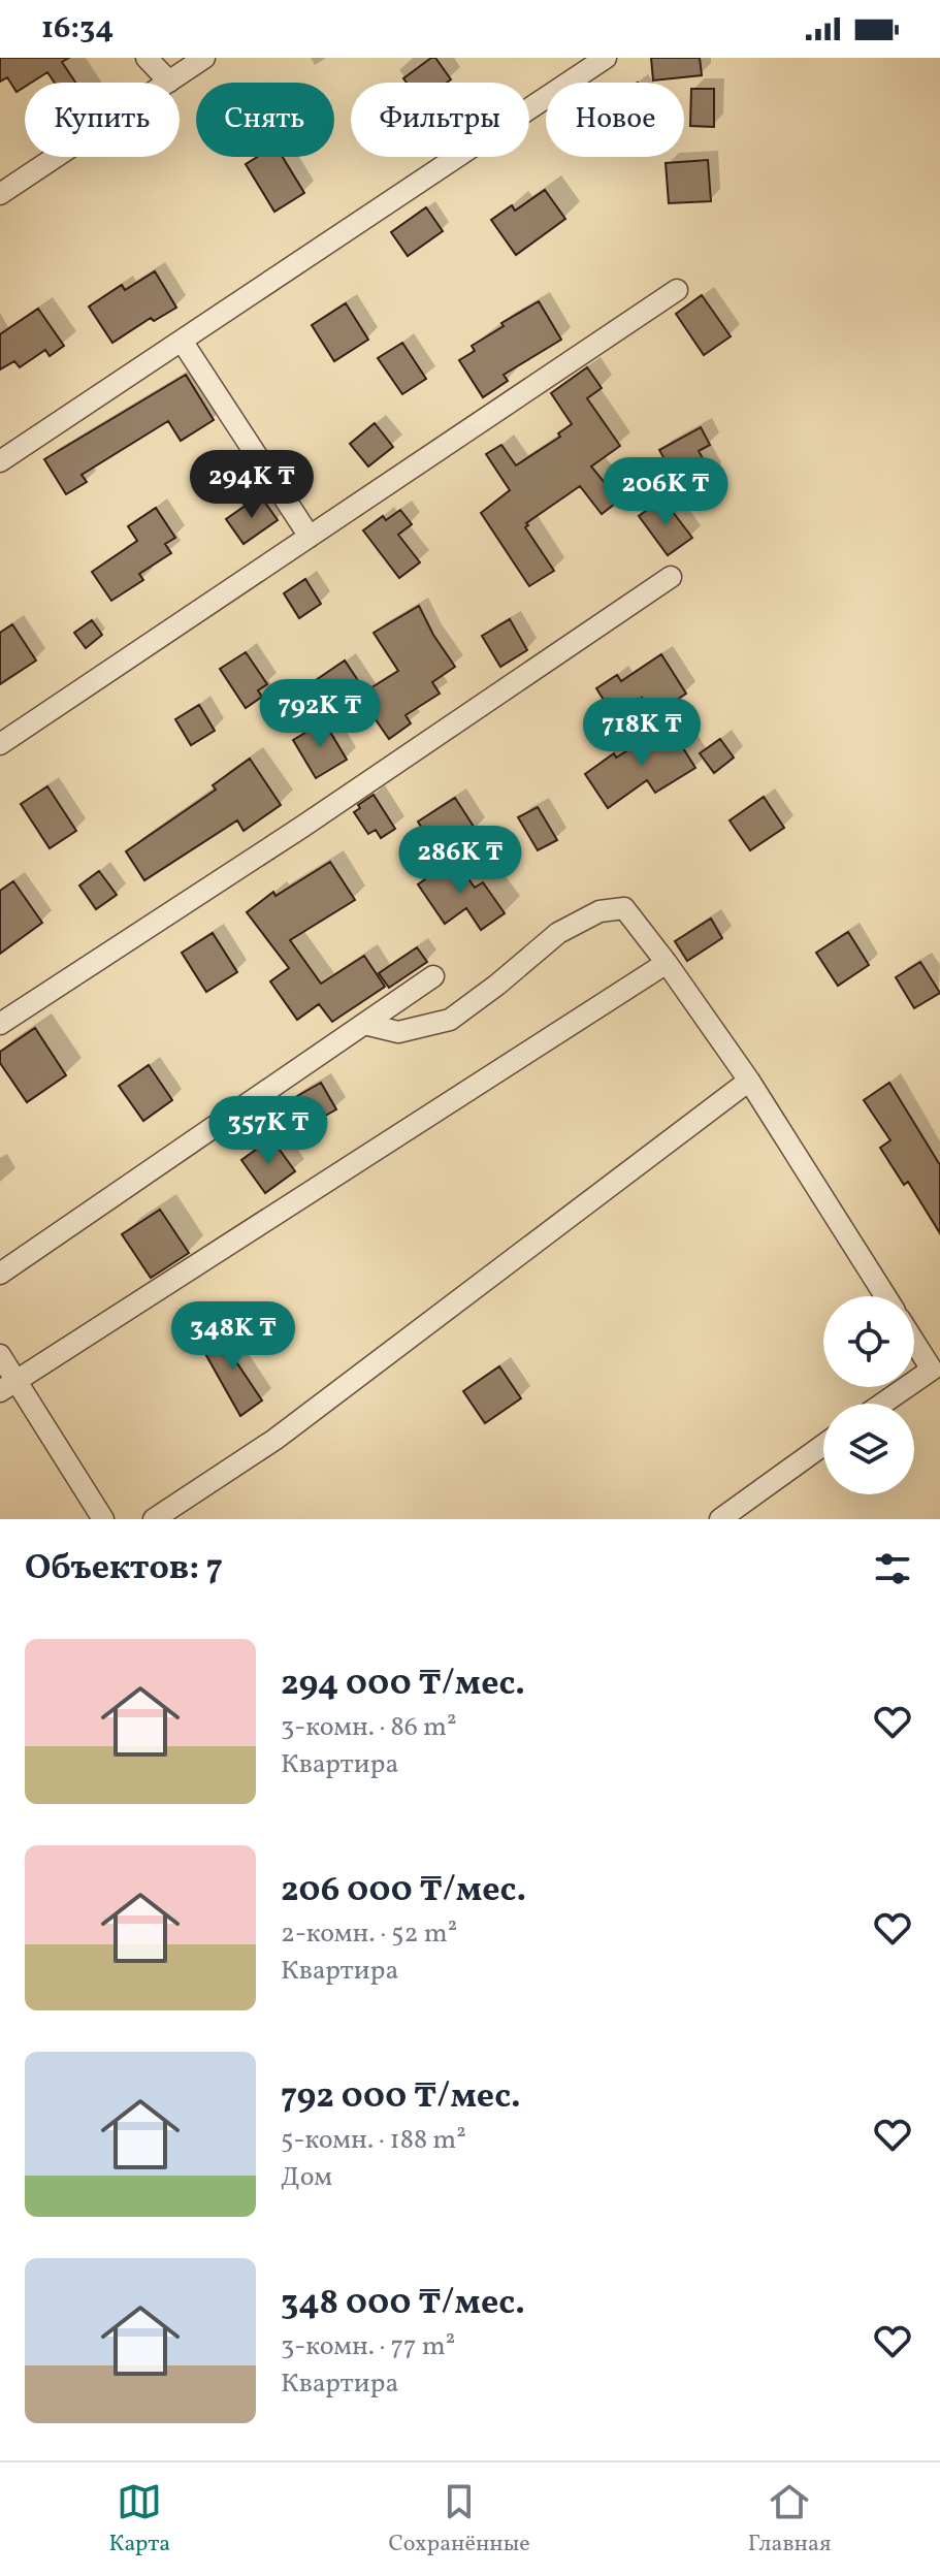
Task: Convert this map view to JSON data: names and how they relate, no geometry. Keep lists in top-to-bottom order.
{
  "page": {
    "status": "16:34",
    "chip": [
      "Купить",
      "Снять",
      "Фильтры",
      "Новое"
    ],
    "price": [
      "294K ₸",
      "206K ₸",
      "792K ₸",
      "718K ₸",
      "286K ₸",
      "357K ₸",
      "348K ₸"
    ],
    "heading": "Объектов: 7",
    "list": [
      {
        "name": "294 000 ₸/мес.",
        "note": "3-комн. · 86 m² · Квартира"
      },
      {
        "name": "206 000 ₸/мес.",
        "note": "2-комн. · 52 m² · Квартира"
      },
      {
        "name": "792 000 ₸/мес.",
        "note": "5-комн. · 188 m² · Дом"
      },
      {
        "name": "348 000 ₸/мес.",
        "note": "3-комн. · 77 m² · Квартира"
      }
    ],
    "tabs": ["Карта", "Сохранённые", "Главная"]
  }
}
